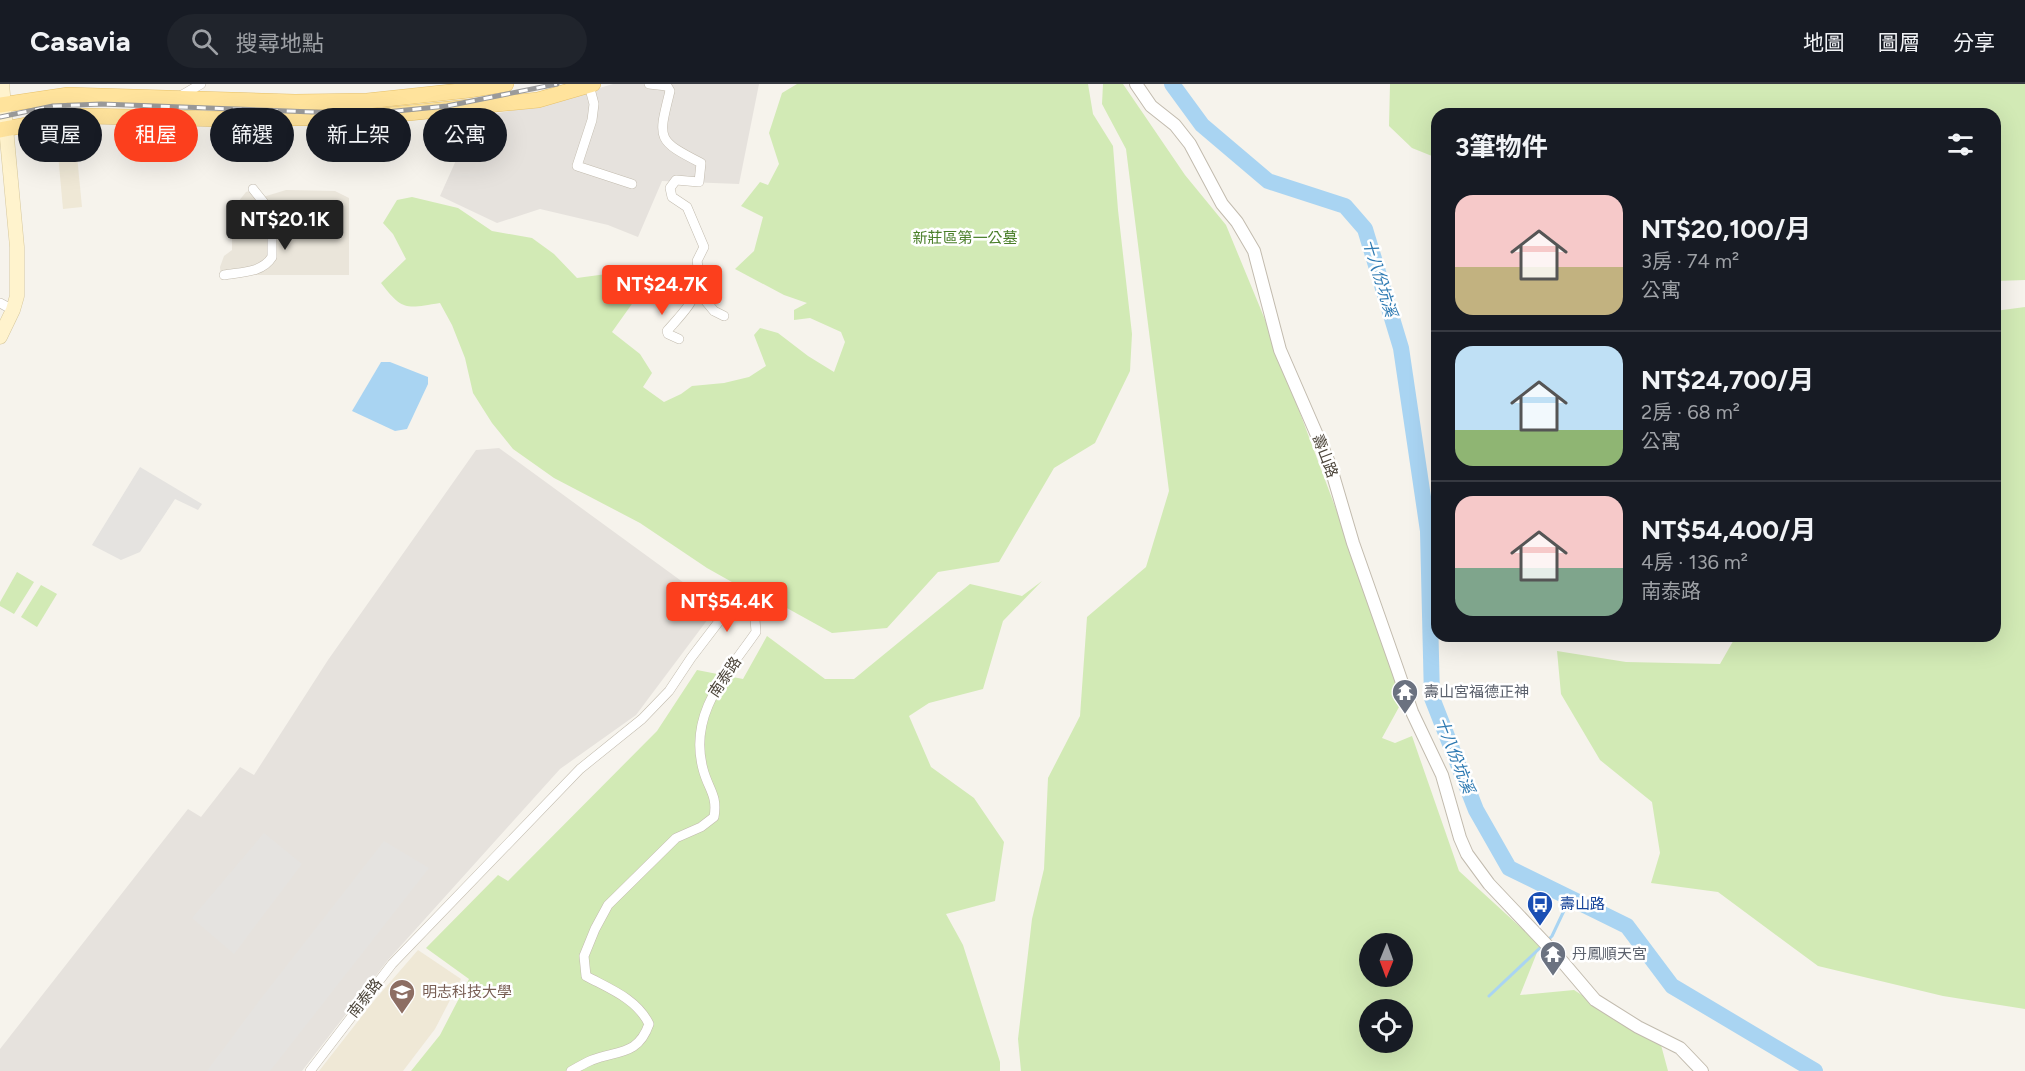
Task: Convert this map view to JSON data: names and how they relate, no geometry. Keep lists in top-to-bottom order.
{
  "streets": {
    "street": ["壽山路", "南泰路"]
  },
  "water": ["十八份坑溪"],
  "parks": ["新莊區第一公墓"],
  "places": {
    "temple": ["壽山宮福德正神", "丹鳳順天宮"],
    "bus stop": ["壽山路"],
    "school or university": ["明志科技大學"]
  },
  "north": "bottom",
  "page": {
    "header": "Casavia",
    "search": "搜尋地點",
    "nav": ["地圖", "圖層", "分享"],
    "chip": [
      "買屋",
      "租屋",
      "篩選",
      "新上架",
      "公寓"
    ],
    "heading": "3筆物件",
    "list": [
      {
        "name": "NT$20,100/月",
        "note": "3房 · 74 m² · 公寓"
      },
      {
        "name": "NT$24,700/月",
        "note": "2房 · 68 m² · 公寓"
      },
      {
        "name": "NT$54,400/月",
        "note": "4房 · 136 m² · 南泰路"
      }
    ],
    "price": ["NT$20.1K", "NT$24.7K", "NT$54.4K"]
  }
}
